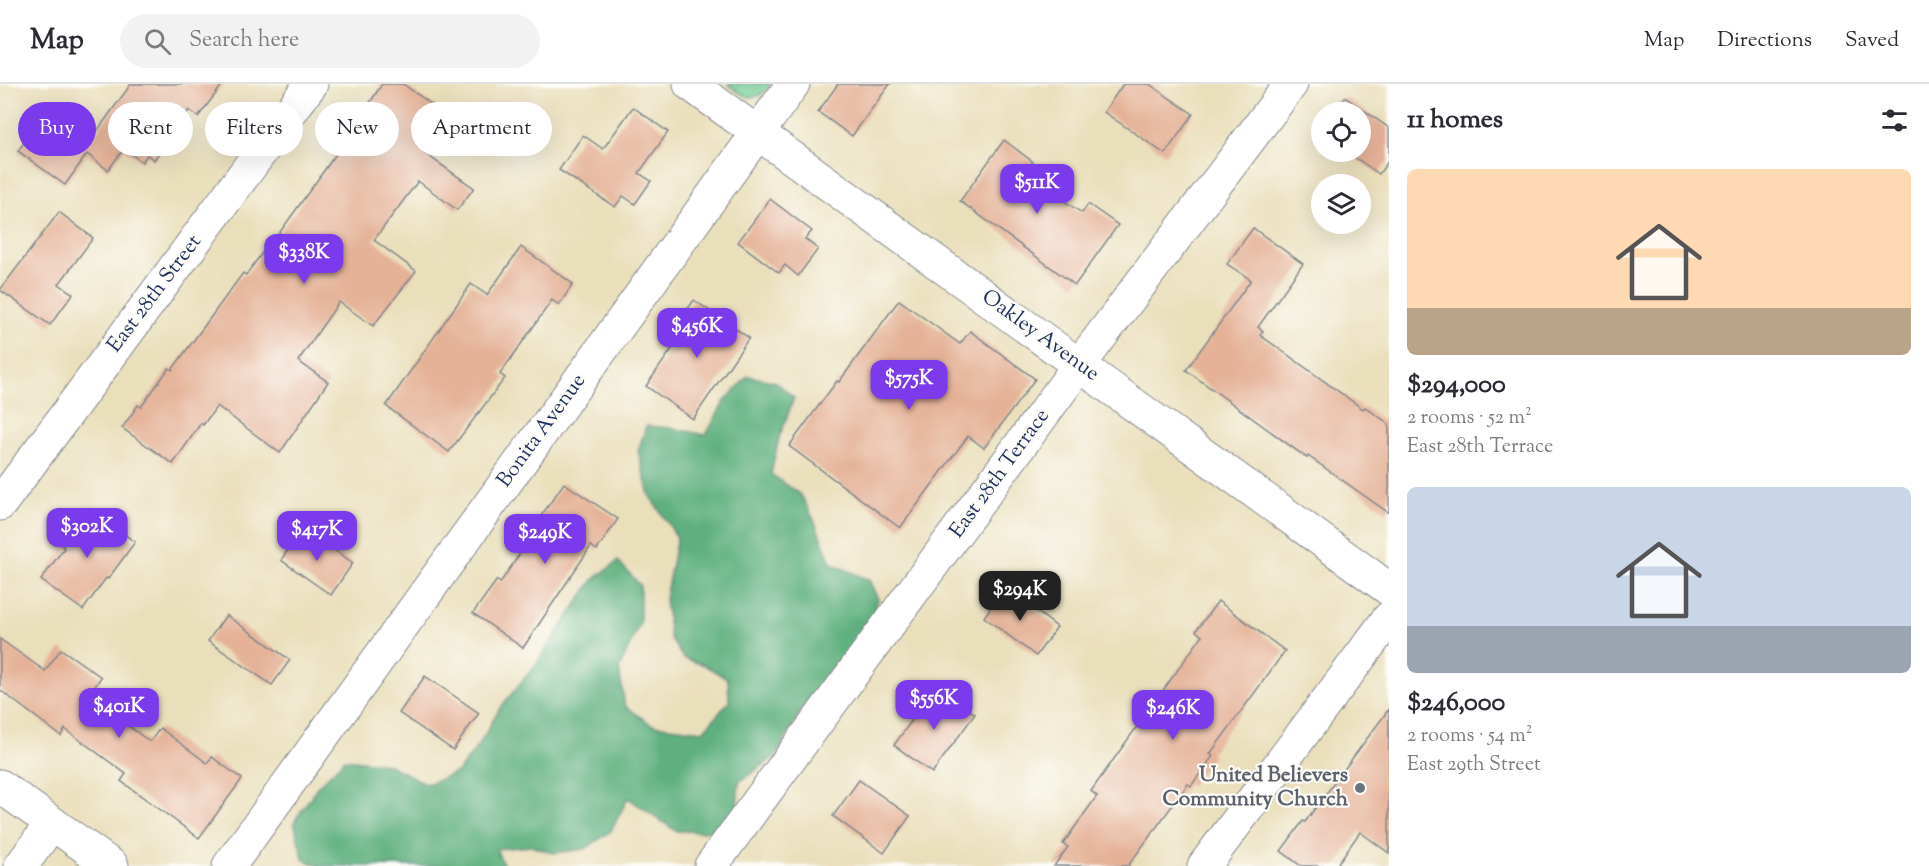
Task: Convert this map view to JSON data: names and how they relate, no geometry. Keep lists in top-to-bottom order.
{
  "streets": {
    "street": [
      "East 28th Street",
      "Oakley Avenue",
      "Bonita Avenue",
      "East 28th Terrace"
    ]
  },
  "crossings": [
    ["Oakley Avenue", "Bonita Avenue"],
    ["Oakley Avenue", "East 28th Terrace"]
  ],
  "places": ["United Believers Community Church"],
  "page": {
    "header": "Map",
    "search": "Search here",
    "nav": ["Map", "Directions", "Saved"],
    "heading": "11 homes",
    "chip": [
      "Buy",
      "Rent",
      "Filters",
      "New",
      "Apartment"
    ],
    "list": [
      {
        "name": "$294,000",
        "note": "2 rooms · 52 m² · East 28th Terrace"
      },
      {
        "name": "$246,000",
        "note": "2 rooms · 54 m² · East 29th Street"
      }
    ],
    "price": [
      "$511K",
      "$338K",
      "$456K",
      "$575K",
      "$302K",
      "$417K",
      "$249K",
      "$294K",
      "$556K",
      "$401K",
      "$246K"
    ]
  }
}
